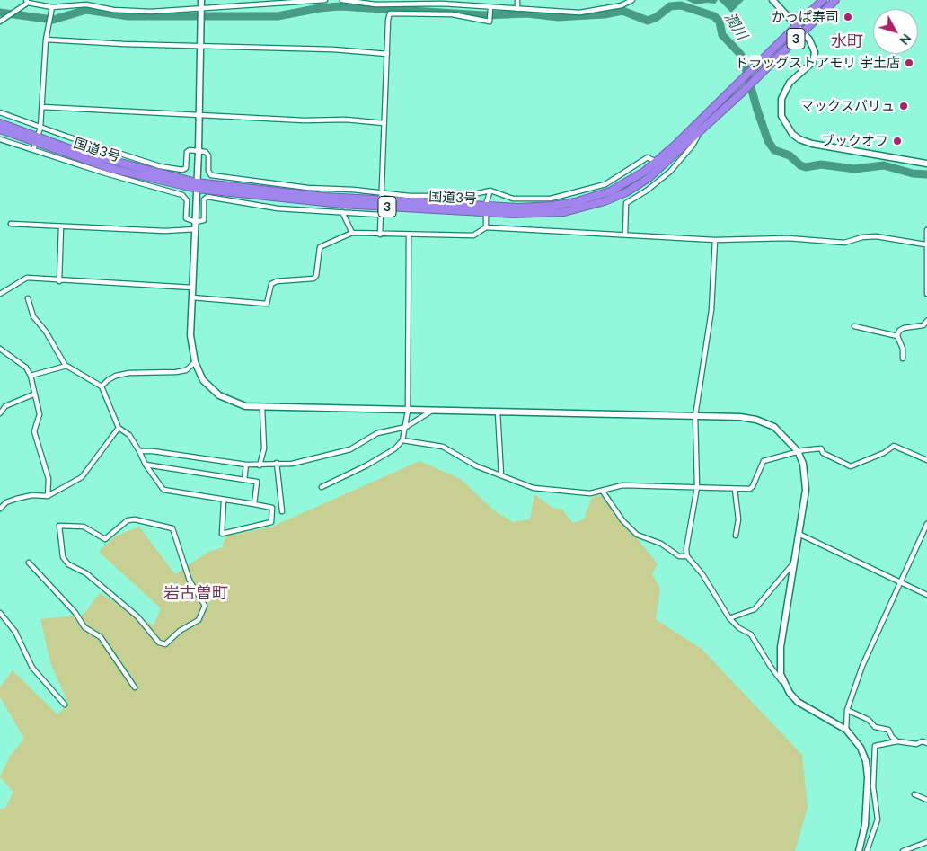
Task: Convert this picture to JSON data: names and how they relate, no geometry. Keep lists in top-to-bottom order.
{
  "streets": {
    "highway": ["3", "国道3号"]
  },
  "districts": ["水町", "岩古曽町"],
  "water": ["潤川"],
  "places": [
    "かっぱ寿司",
    "ドラッグストアモリ 宇土店",
    "マックスバリュ",
    "ブックオフ"
  ],
  "north": "bottom right"
}
